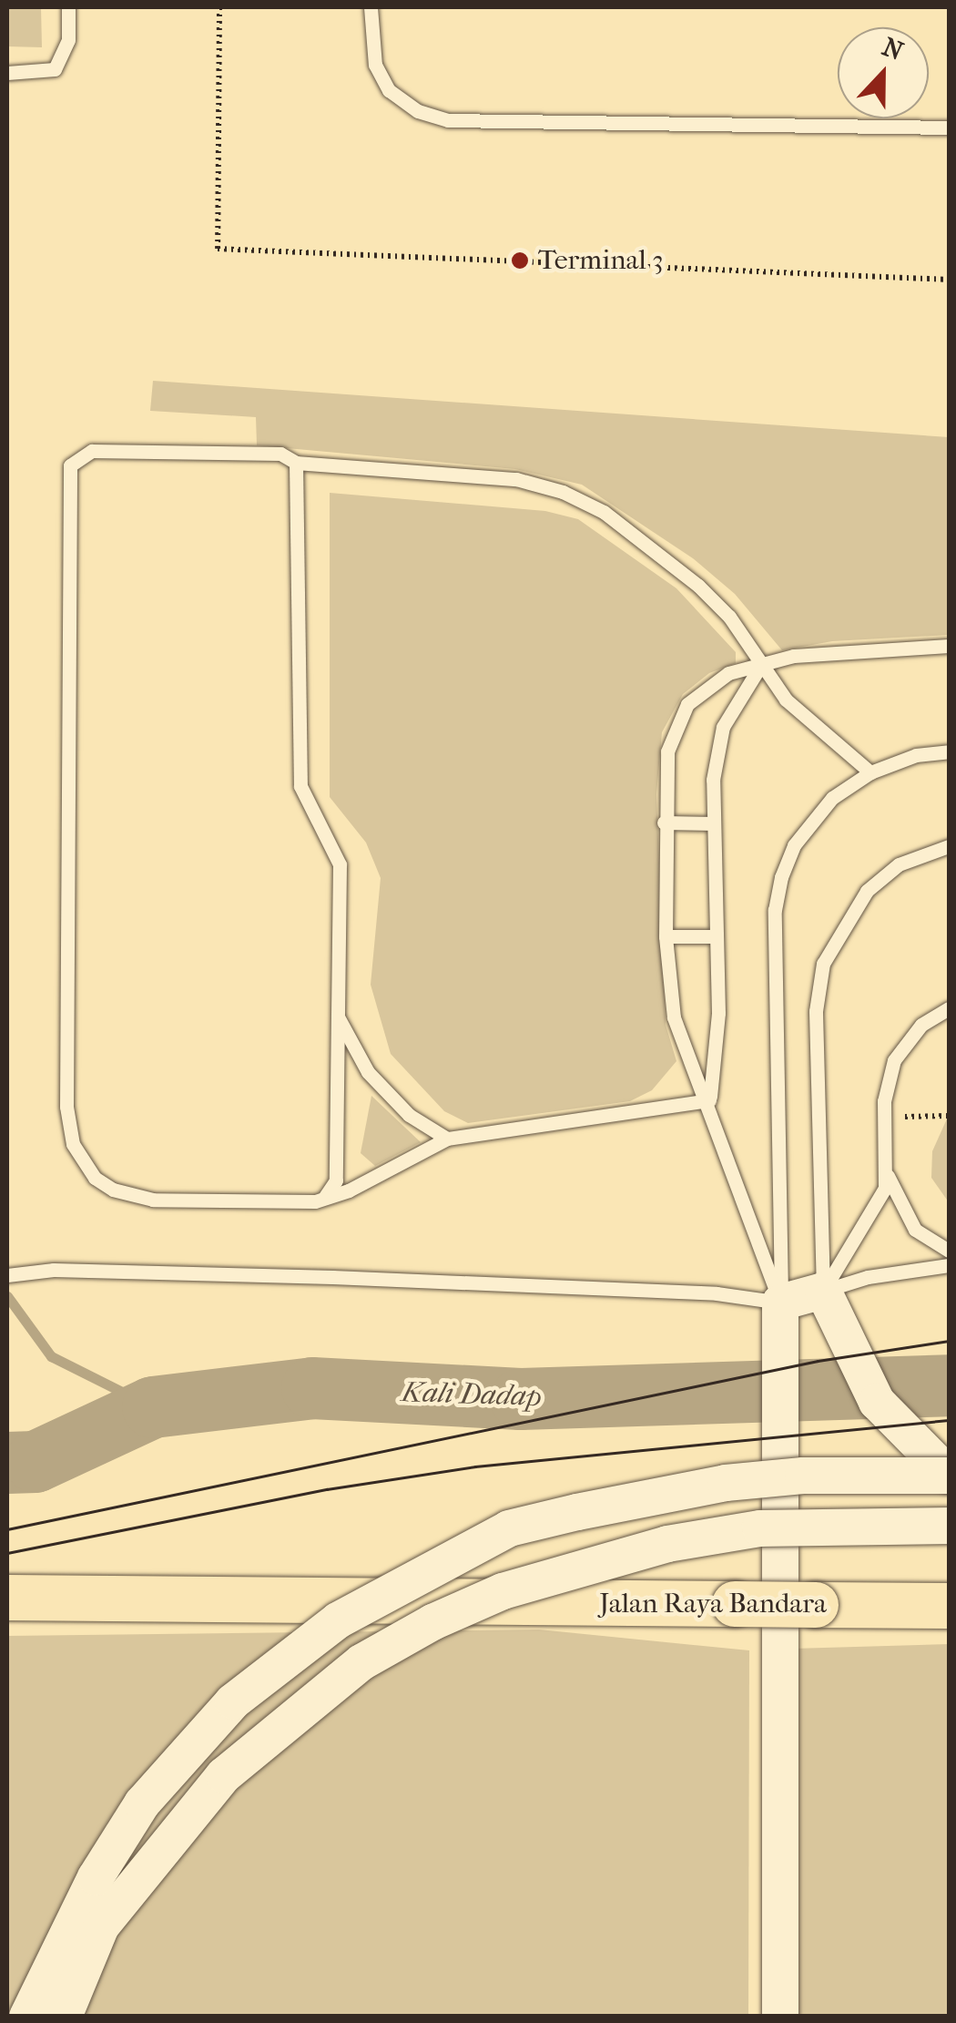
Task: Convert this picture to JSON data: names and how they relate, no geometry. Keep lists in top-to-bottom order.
{
  "streets": {
    "main road": ["Jalan Raya Bandara"]
  },
  "water": ["Kali Dadap"],
  "places": ["Terminal 3"],
  "north": "top"
}
